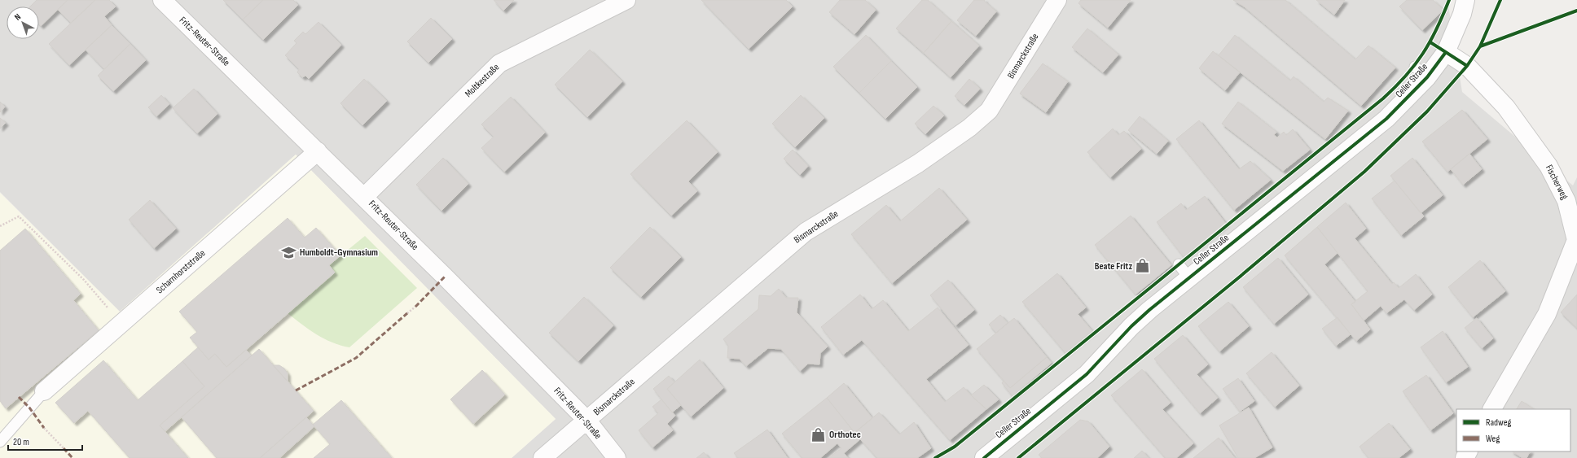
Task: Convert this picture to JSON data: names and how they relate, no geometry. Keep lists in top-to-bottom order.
{
  "streets": {
    "street": [
      "Fritz-Reuter-Straße",
      "Bismarckstraße",
      "Moltkestraße",
      "Celler Straße",
      "Fischerweg",
      "Scharnhorststraße"
    ]
  },
  "crossings": [
    ["Fritz-Reuter-Straße", "Bismarckstraße"],
    ["Fritz-Reuter-Straße", "Moltkestraße"],
    ["Fritz-Reuter-Straße", "Scharnhorststraße"],
    ["Celler Straße", "Fischerweg"]
  ],
  "places": {
    "school or university": ["Humboldt-Gymnasium"],
    "shop": ["Beate Fritz", "Orthotec"]
  },
  "legend": ["Radweg", "Weg"],
  "scale_bar": "20 m",
  "north": "top left"
}
